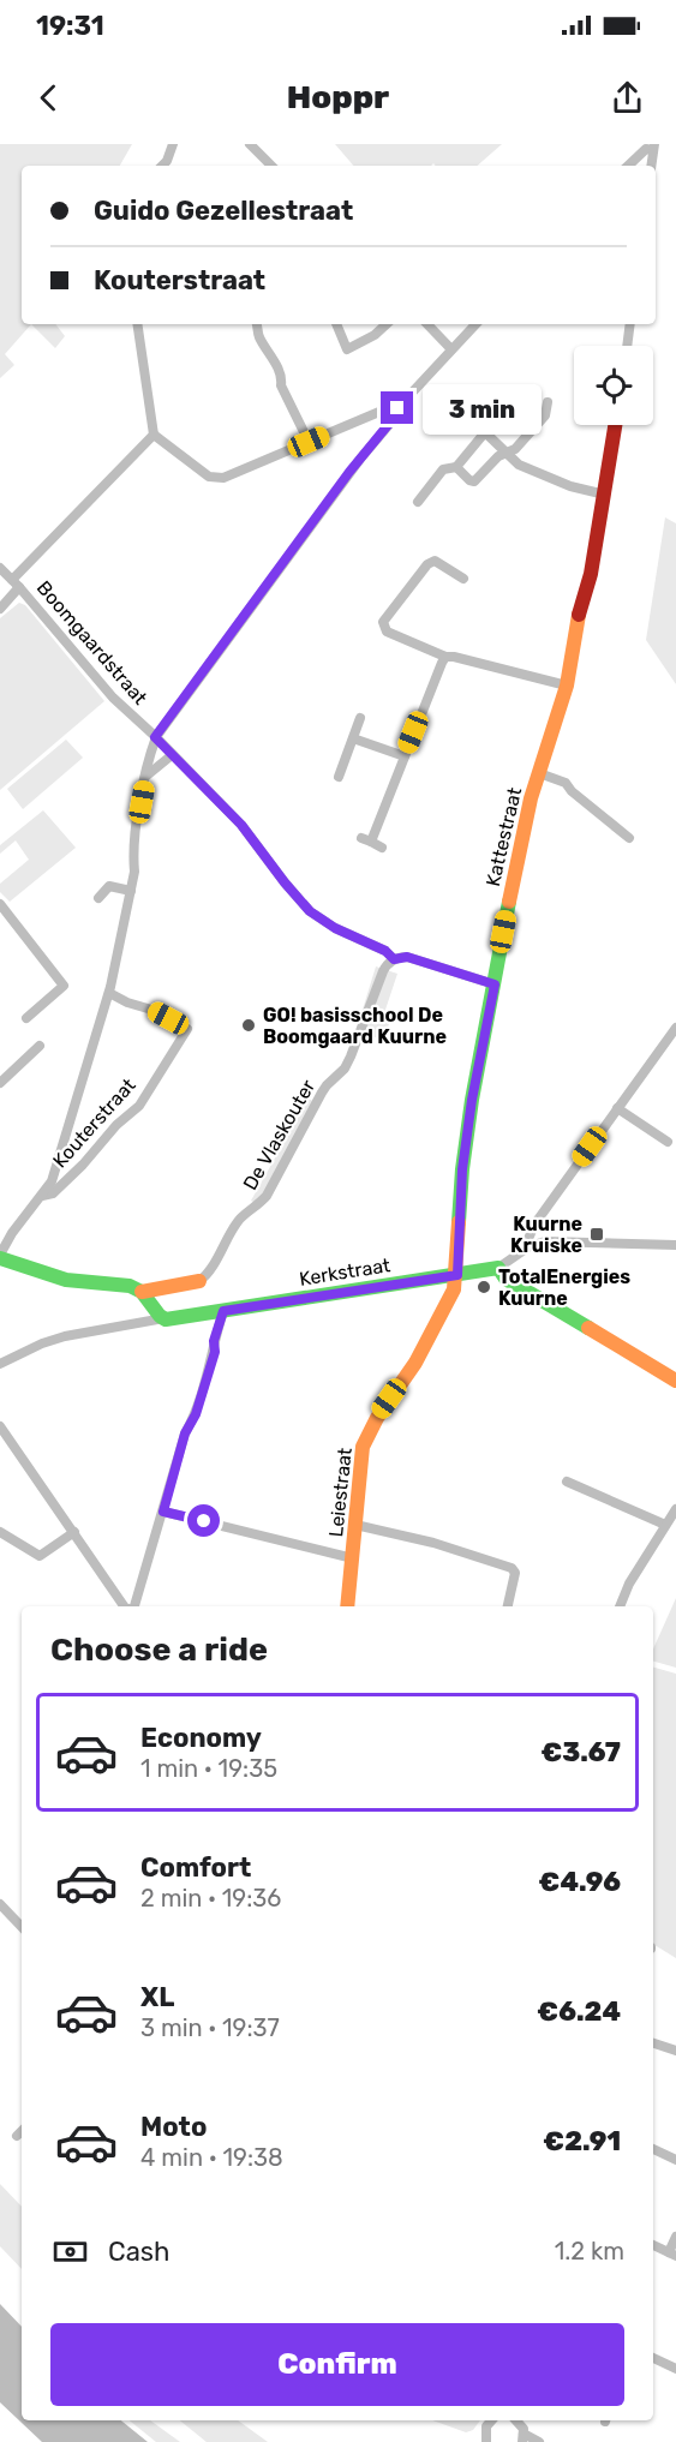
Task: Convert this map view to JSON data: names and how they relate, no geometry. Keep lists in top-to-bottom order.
{
  "streets": {
    "street": [
      "Boomgaardstraat",
      "Kattestraat",
      "Kouterstraat",
      "De Vlaskouter",
      "Kerkstraat",
      "Leiestraat"
    ]
  },
  "crossings": [
    ["Boomgaardstraat", "Kattestraat"],
    ["Boomgaardstraat", "Kouterstraat"],
    ["Boomgaardstraat", "De Vlaskouter"],
    ["Kattestraat", "Kerkstraat"],
    ["Kattestraat", "Leiestraat"],
    ["Kerkstraat", "Leiestraat"]
  ],
  "places": {
    "other": ["GO! basisschool De Boomgaard Kuurne", "TotalEnergies Kuurne"],
    "transit": ["Kuurne Kruiske"]
  },
  "page": {
    "status": "19:31",
    "header": "Hoppr",
    "banner": ["Guido Gezellestraat", "Kouterstraat"],
    "bubble": "3 min",
    "heading": "Choose a ride",
    "list": [
      {
        "name": "Economy",
        "note": "1 min · 19:35",
        "value": "€3.67"
      },
      {
        "name": "Comfort",
        "note": "2 min · 19:36",
        "value": "€4.96"
      },
      {
        "name": "XL",
        "note": "3 min · 19:37",
        "value": "€6.24"
      },
      {
        "name": "Moto",
        "note": "4 min · 19:38",
        "value": "€2.91"
      }
    ],
    "pay": ["Cash", "1.2 km"],
    "buttons": "Confirm"
  }
}
